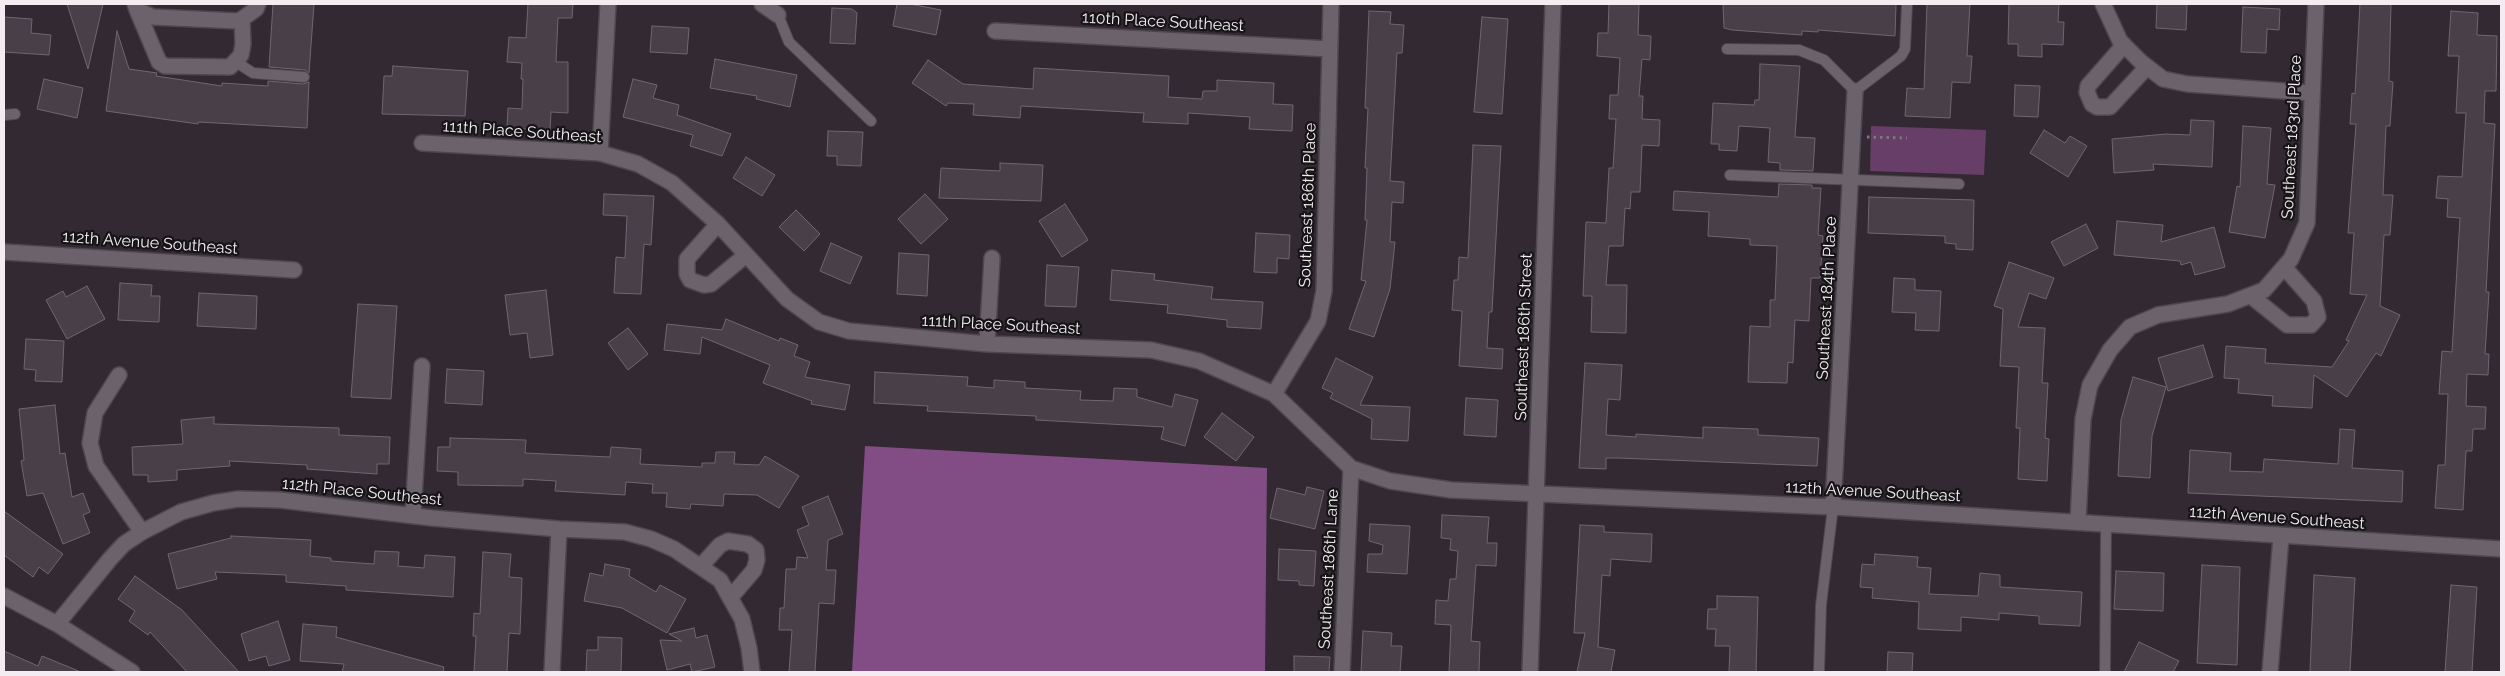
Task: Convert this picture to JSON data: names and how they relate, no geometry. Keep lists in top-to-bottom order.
{
  "streets": {
    "street": [
      "110th Place Southeast",
      "111th Place Southeast",
      "Southeast 183rd Place",
      "Southeast 186th Place",
      "112th Avenue Southeast",
      "Southeast 184th Place",
      "Southeast 186th Street",
      "112th Place Southeast",
      "Southeast 186th Lane"
    ]
  },
  "crossings": [
    ["110th Place Southeast", "Southeast 186th Place"],
    ["111th Place Southeast", "Southeast 186th Place"],
    ["111th Place Southeast", "112th Avenue Southeast"],
    ["Southeast 183rd Place", "112th Avenue Southeast"],
    ["Southeast 186th Place", "112th Avenue Southeast"],
    ["112th Avenue Southeast", "Southeast 184th Place"],
    ["112th Avenue Southeast", "Southeast 186th Street"],
    ["112th Avenue Southeast", "Southeast 186th Lane"]
  ]
}
